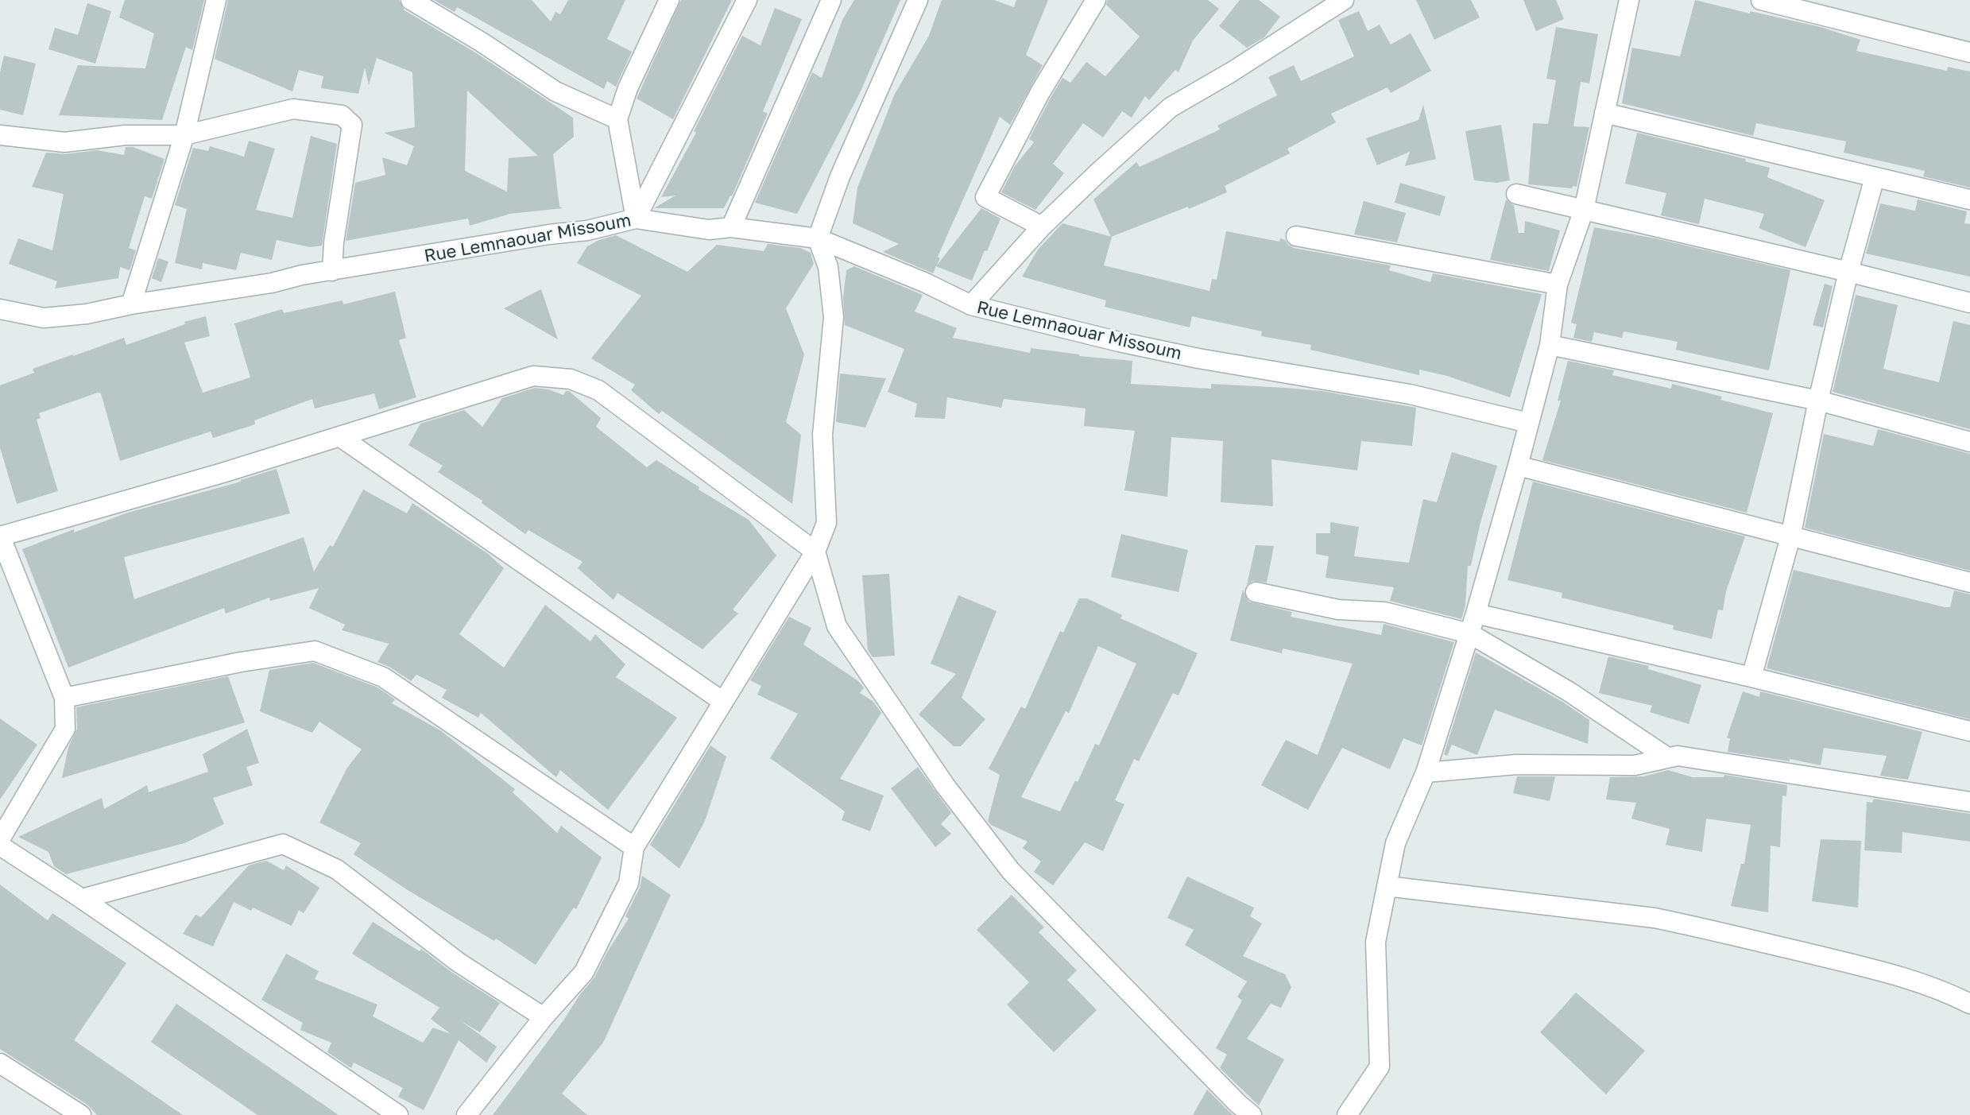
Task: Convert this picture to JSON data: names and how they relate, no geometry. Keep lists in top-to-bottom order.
{
  "streets": {
    "street": ["Rue Lemnaouar Missoum"]
  }
}
